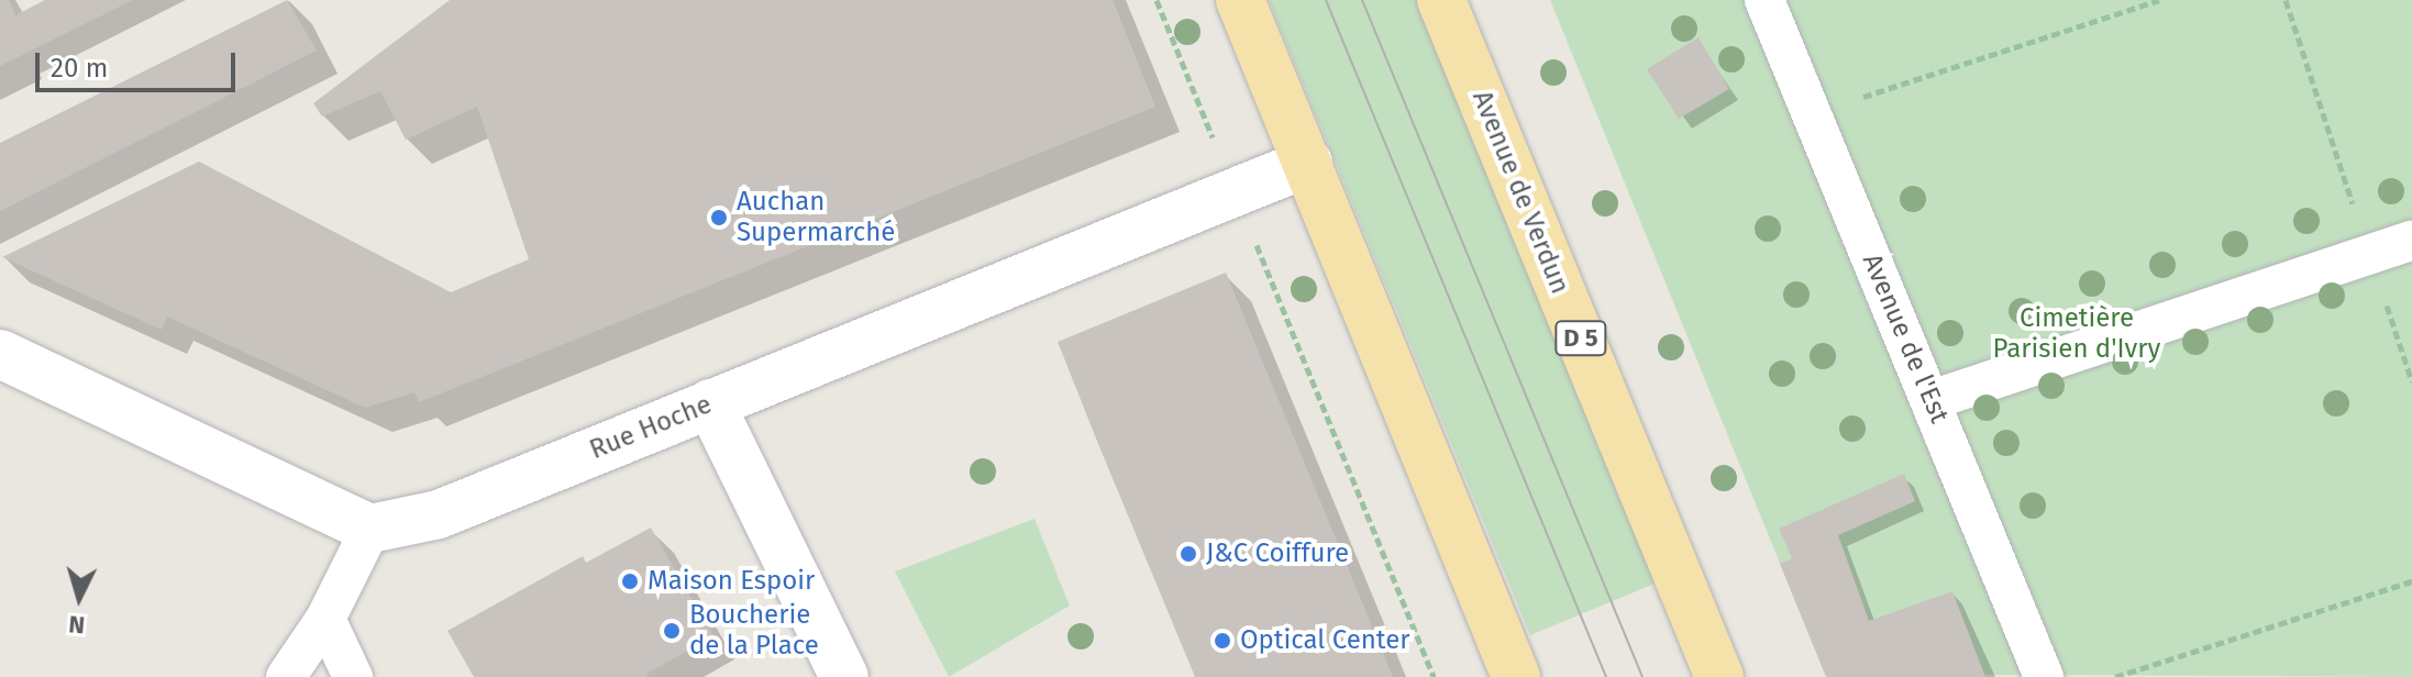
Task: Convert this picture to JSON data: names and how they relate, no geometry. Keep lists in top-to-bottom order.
{
  "streets": {
    "main road": ["Avenue de Verdun", "D 5"],
    "street": ["Rue Hoche"],
    "lane": ["Avenue de l'Est"]
  },
  "parks": ["Cimetière Parisien d'Ivry"],
  "places": [
    "Auchan Supermarché",
    "J&C Coiffure",
    "Maison Espoir",
    "Boucherie de la Place",
    "Optical Center"
  ],
  "scale_bar": "20 m",
  "north": "bottom"
}
